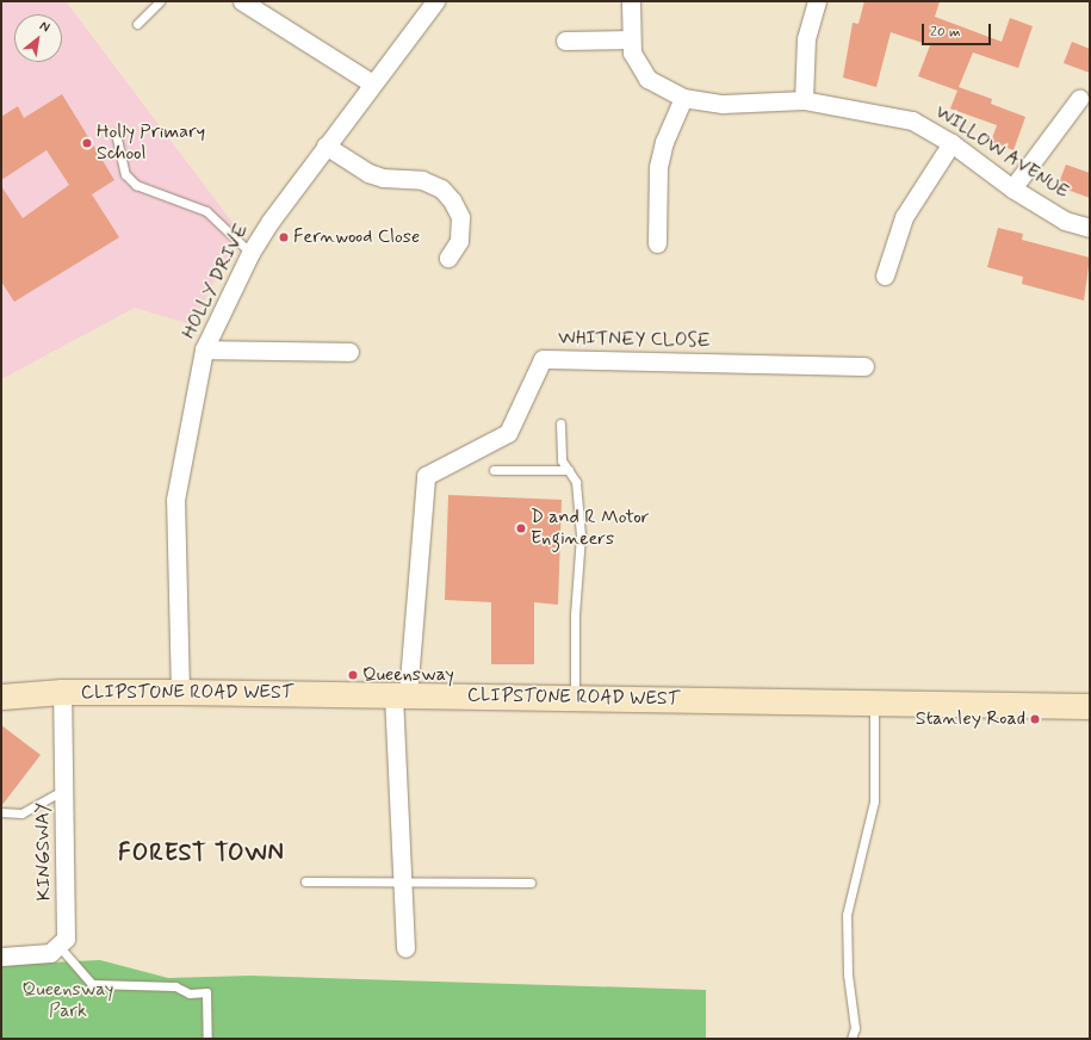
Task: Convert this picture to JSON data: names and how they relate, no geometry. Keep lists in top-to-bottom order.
{
  "streets": {
    "main road": ["CLIPSTONE ROAD WEST"],
    "street": [
      "WILLOW AVENUE",
      "HOLLY DRIVE",
      "WHITNEY CLOSE",
      "KINGSWAY"
    ]
  },
  "crossings": [
    ["HOLLY DRIVE", "CLIPSTONE ROAD WEST"],
    ["WHITNEY CLOSE", "CLIPSTONE ROAD WEST"],
    ["CLIPSTONE ROAD WEST", "KINGSWAY"]
  ],
  "districts": ["FOREST TOWN"],
  "parks": ["Queensway Park"],
  "places": [
    "Holly Primary School",
    "Fernwood Close",
    "D and R Motor Engineers",
    "Queensway",
    "Stanley Road"
  ],
  "scale_bar": "20 m",
  "north": "top right"
}
